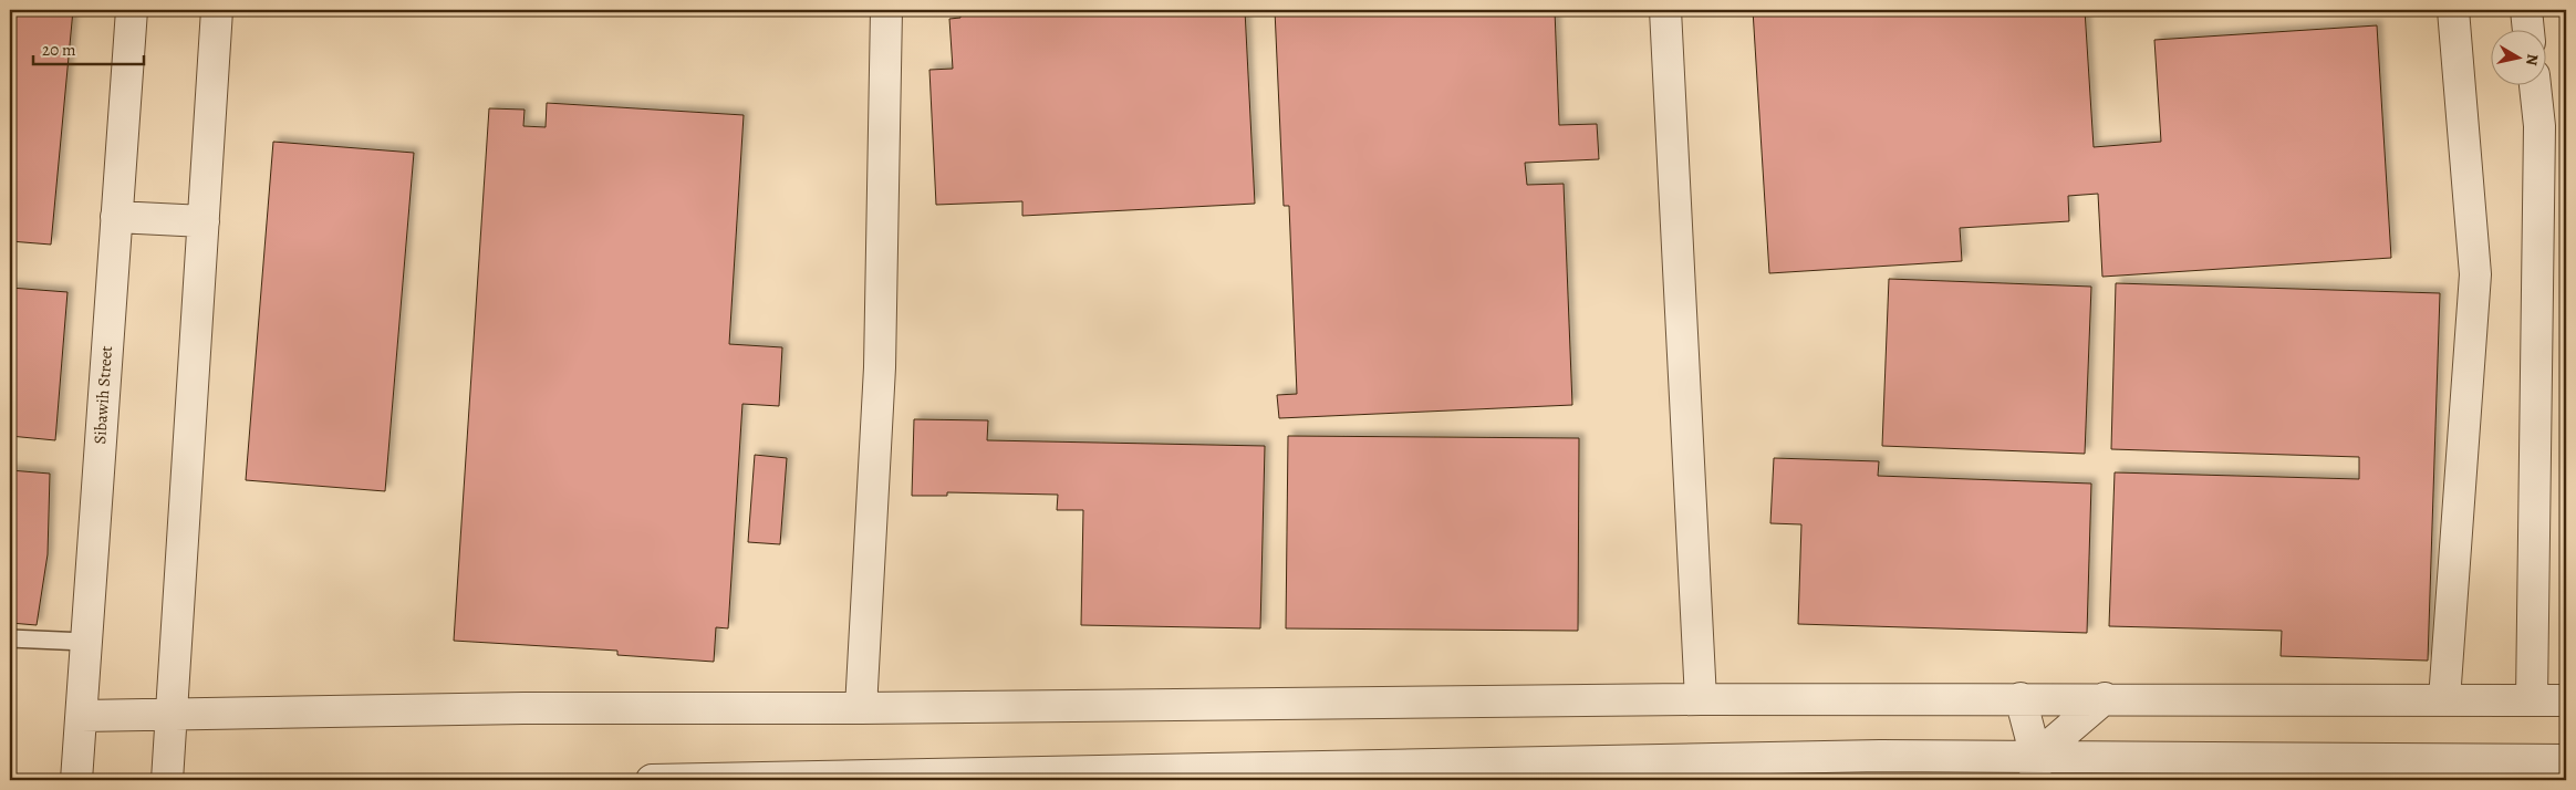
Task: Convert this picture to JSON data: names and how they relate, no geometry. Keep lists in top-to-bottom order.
{
  "streets": {
    "street": ["Sibawih Street"]
  },
  "scale_bar": "20 m",
  "north": "right"
}
